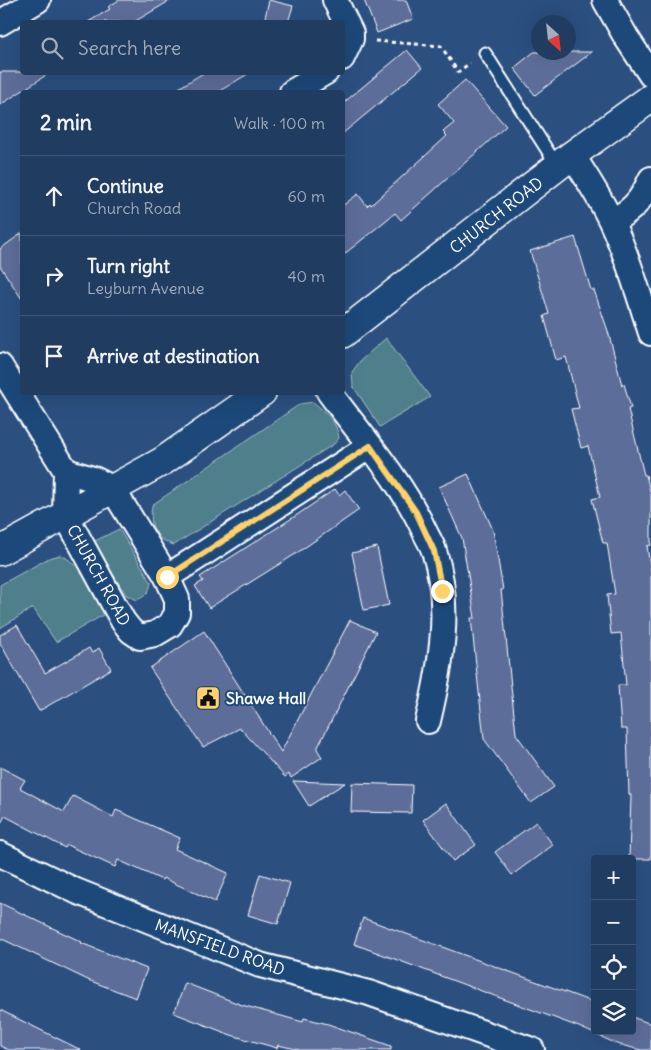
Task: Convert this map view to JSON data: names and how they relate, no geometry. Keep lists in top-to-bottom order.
{
  "streets": {
    "main road": ["CHURCH ROAD"],
    "street": ["MANSFIELD ROAD"]
  },
  "places": {
    "public building": ["Shawe Hall"]
  },
  "north": "bottom right",
  "page": {
    "search": "Search here",
    "heading": ["2 min", "Walk · 100 m"],
    "list": [
      ["Continue", "Church Road", "60 m"],
      ["Turn right", "Leyburn Avenue", "40 m"],
      "Arrive at destination"
    ],
    "map_buttons": ["+", "−"]
  }
}
